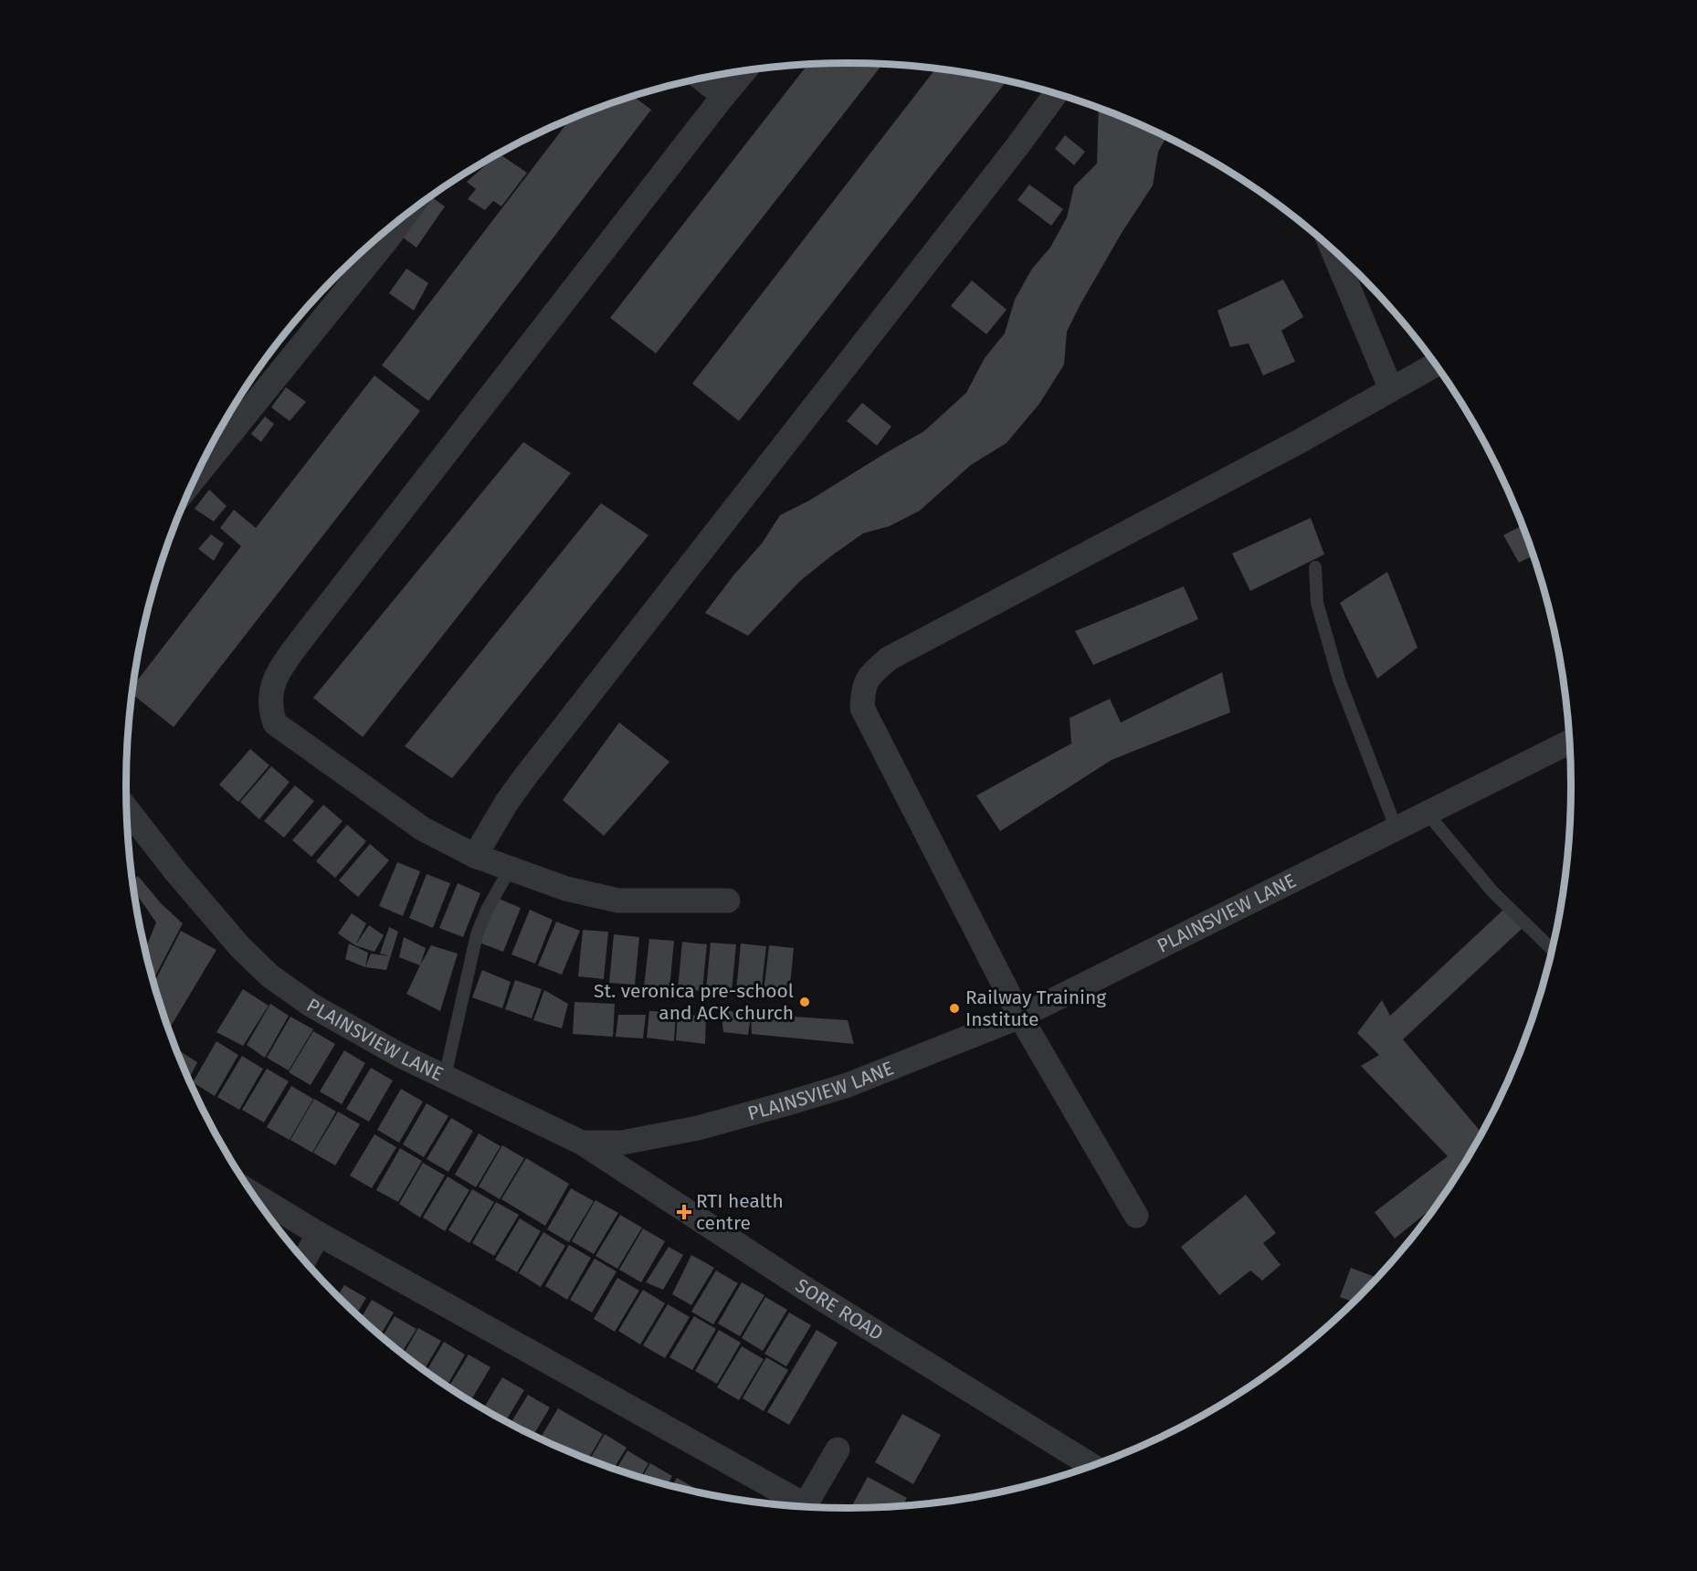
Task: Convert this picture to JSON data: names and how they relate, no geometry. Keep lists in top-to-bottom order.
{
  "streets": {
    "street": ["PLAINSVIEW LANE", "SORE ROAD"]
  },
  "crossings": [
    ["PLAINSVIEW LANE", "SORE ROAD"]
  ],
  "places": {
    "other": ["St. veronica pre-school and ACK church", "Railway Training Institute"],
    "health": ["RTI health centre"]
  }
}
